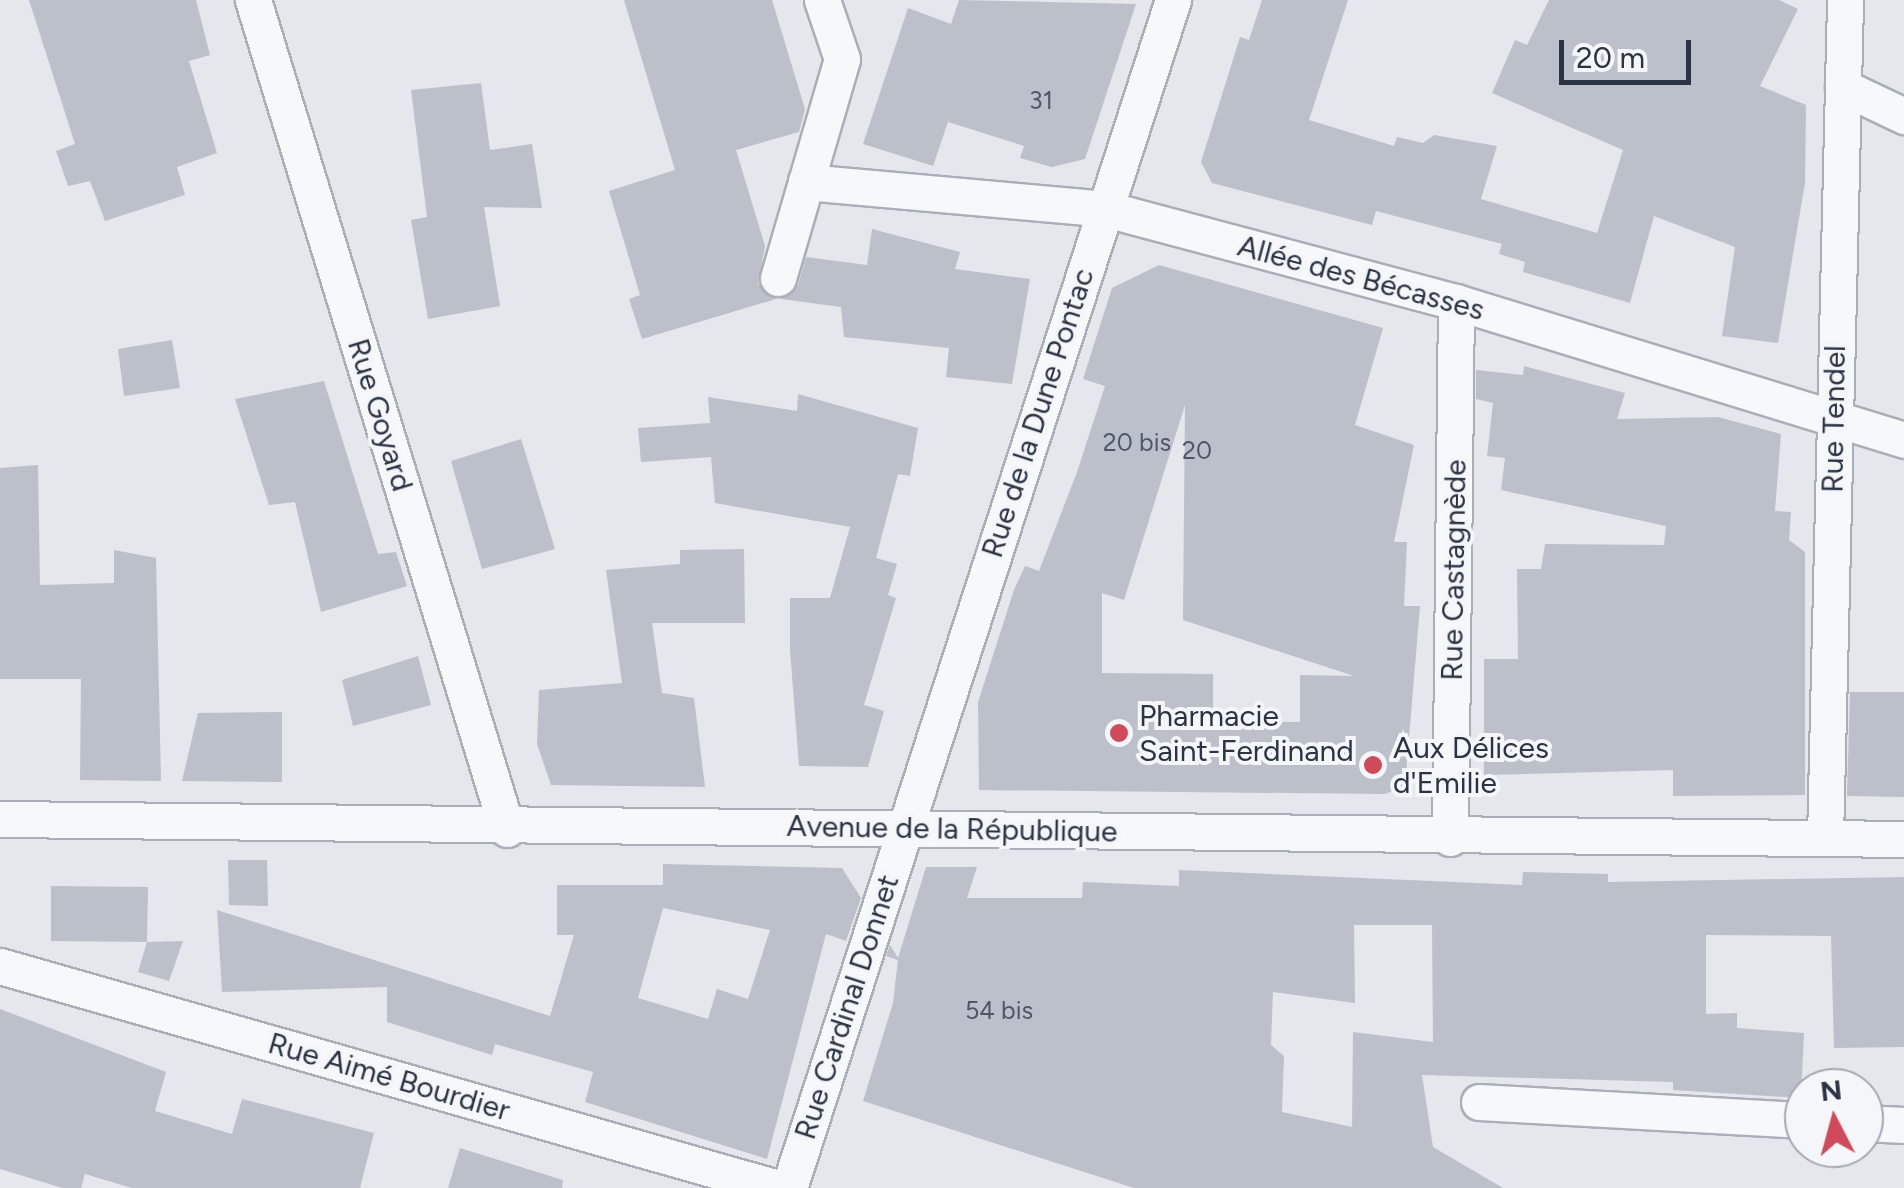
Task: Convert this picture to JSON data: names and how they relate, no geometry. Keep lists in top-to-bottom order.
{
  "streets": {
    "street": [
      "Allée des Bécasses",
      "Rue de la Dune Pontac",
      "Rue Goyard",
      "Rue Tendel",
      "Rue Castagnède",
      "Avenue de la République",
      "Rue Cardinal Donnet",
      "Rue Aimé Bourdier"
    ]
  },
  "crossings": [
    ["Allée des Bécasses", "Rue de la Dune Pontac"],
    ["Allée des Bécasses", "Rue Tendel"],
    ["Allée des Bécasses", "Rue Castagnède"],
    ["Rue de la Dune Pontac", "Avenue de la République"],
    ["Rue de la Dune Pontac", "Rue Cardinal Donnet"],
    ["Rue Goyard", "Avenue de la République"],
    ["Rue Tendel", "Avenue de la République"],
    ["Rue Castagnède", "Avenue de la République"],
    ["Avenue de la République", "Rue Cardinal Donnet"]
  ],
  "places": ["Pharmacie Saint-Ferdinand", "Aux Délices d'Emilie"],
  "house_numbers": [
    "31",
    "20 bis",
    "20",
    "54 bis"
  ],
  "scale_bar": "20 m",
  "north": "top"
}
